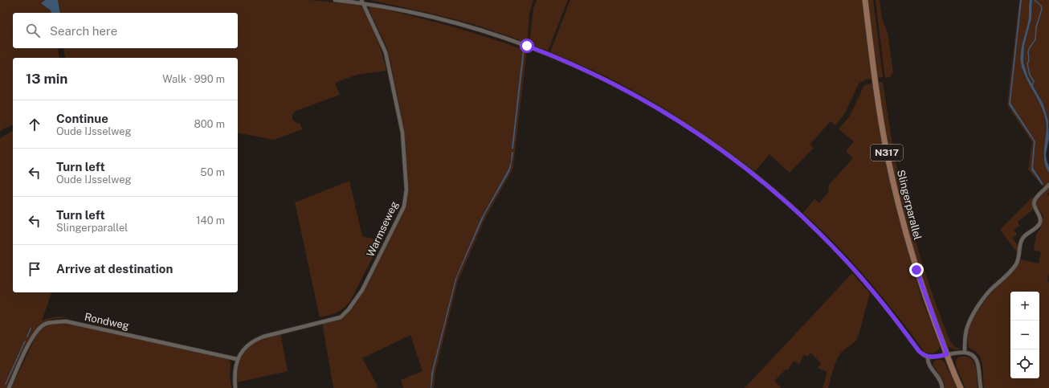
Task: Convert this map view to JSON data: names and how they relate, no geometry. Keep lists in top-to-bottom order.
{
  "streets": {
    "main road": ["N317", "Slingerparallel"],
    "street": ["Warmseweg", "Rondweg"]
  },
  "crossings": [
    ["Warmseweg", "Rondweg"]
  ],
  "page": {
    "search": "Search here",
    "heading": ["13 min", "Walk · 990 m"],
    "list": [
      ["Continue", "Oude IJsselweg", "800 m"],
      ["Turn left", "Oude IJsselweg", "50 m"],
      ["Turn left", "Slingerparallel", "140 m"],
      "Arrive at destination"
    ],
    "map_buttons": ["+", "−"]
  }
}
